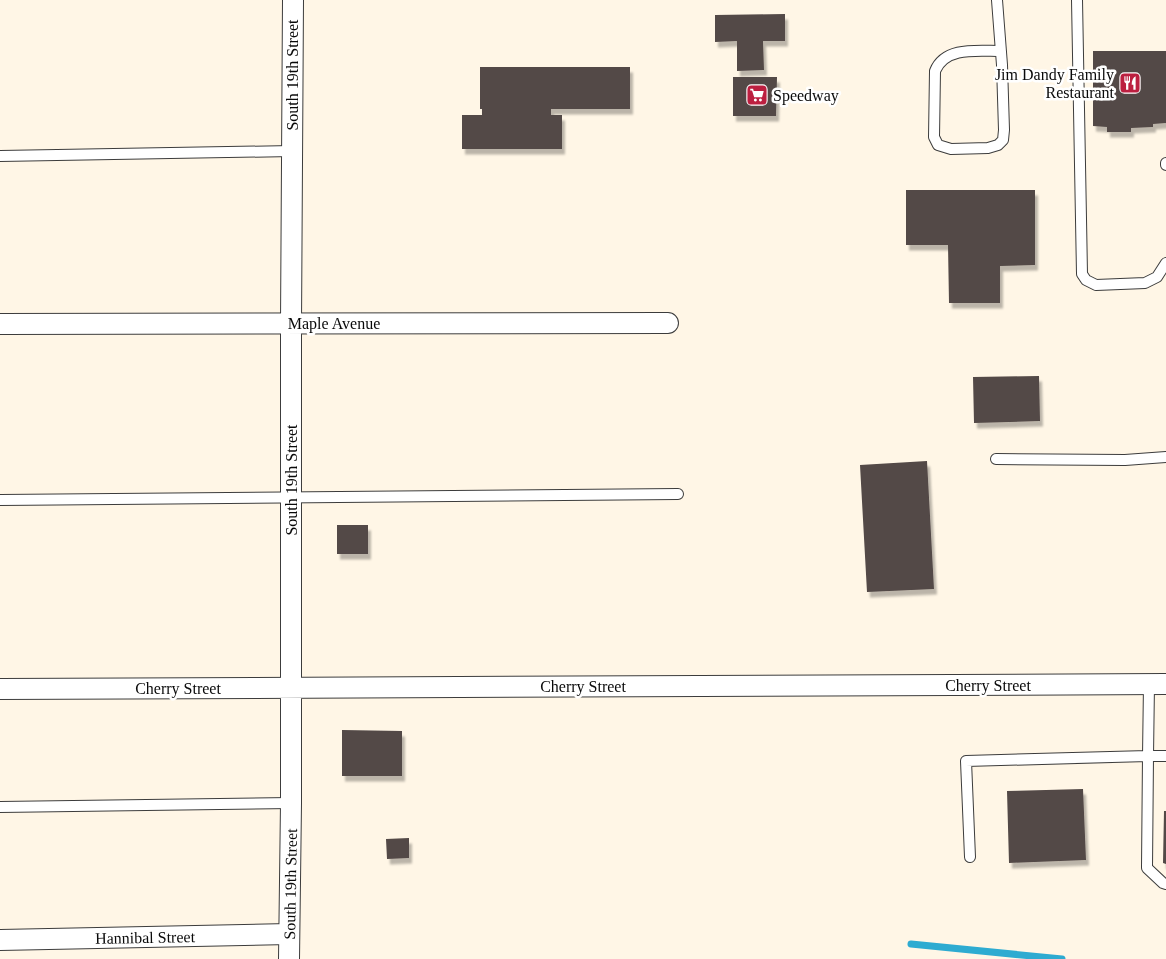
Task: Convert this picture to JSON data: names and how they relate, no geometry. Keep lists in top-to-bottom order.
{
  "streets": {
    "street": [
      "South 19th Street",
      "Maple Avenue",
      "Cherry Street",
      "Hannibal Street"
    ]
  },
  "crossings": [
    ["South 19th Street", "Maple Avenue"],
    ["South 19th Street", "Cherry Street"],
    ["South 19th Street", "Hannibal Street"]
  ],
  "places": {
    "restaurant": ["Jim Dandy Family Restaurant"],
    "supermarket": ["Speedway"]
  }
}
